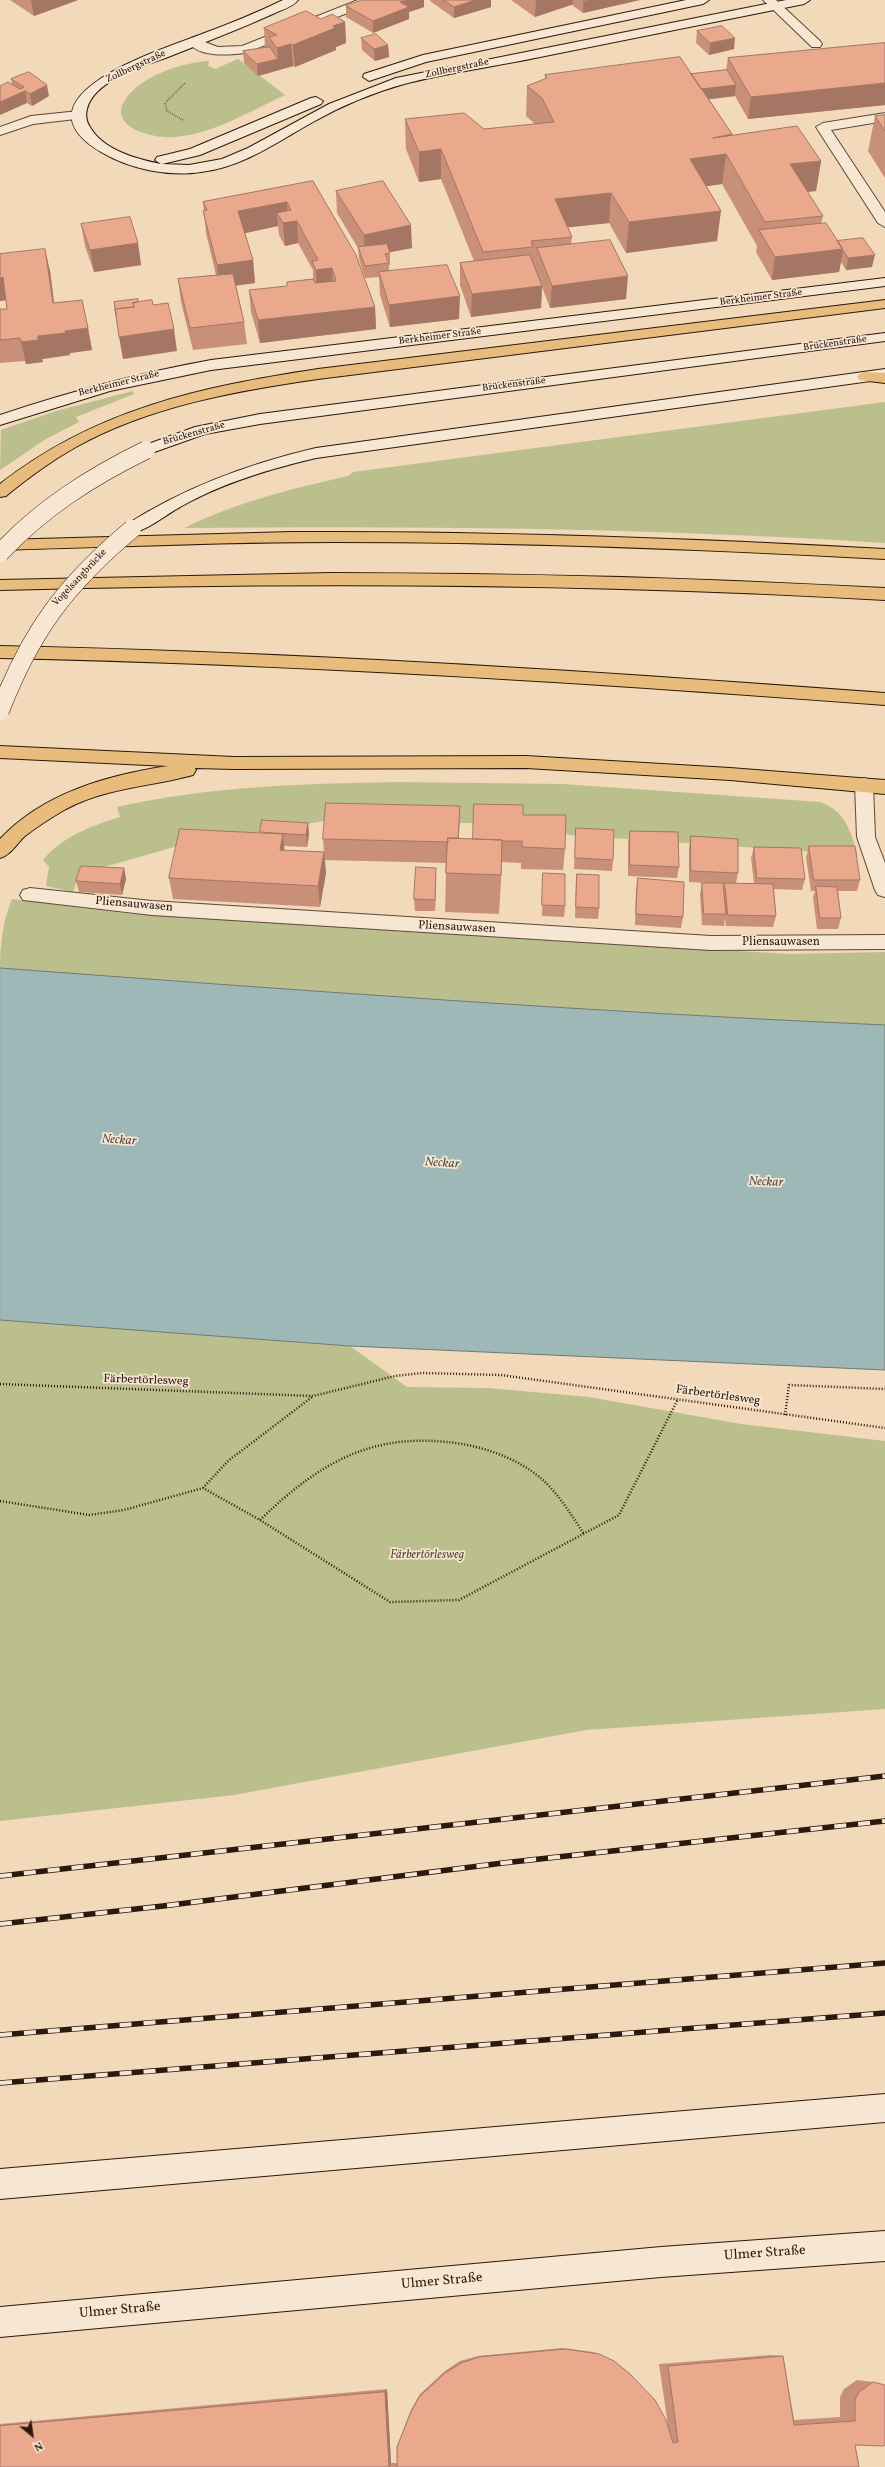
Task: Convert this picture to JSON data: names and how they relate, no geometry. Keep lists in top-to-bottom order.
{
  "streets": {
    "main road": [
      "Zollbergstraße",
      "Berkheimer Straße",
      "Brückenstraße",
      "Vogelsangbrücke",
      "Pliensauwasen",
      "Ulmer Straße"
    ],
    "path": ["Färbertörlesweg"]
  },
  "water": ["Neckar"],
  "parks": ["Färbertörlesweg"],
  "north": "bottom right"
}
